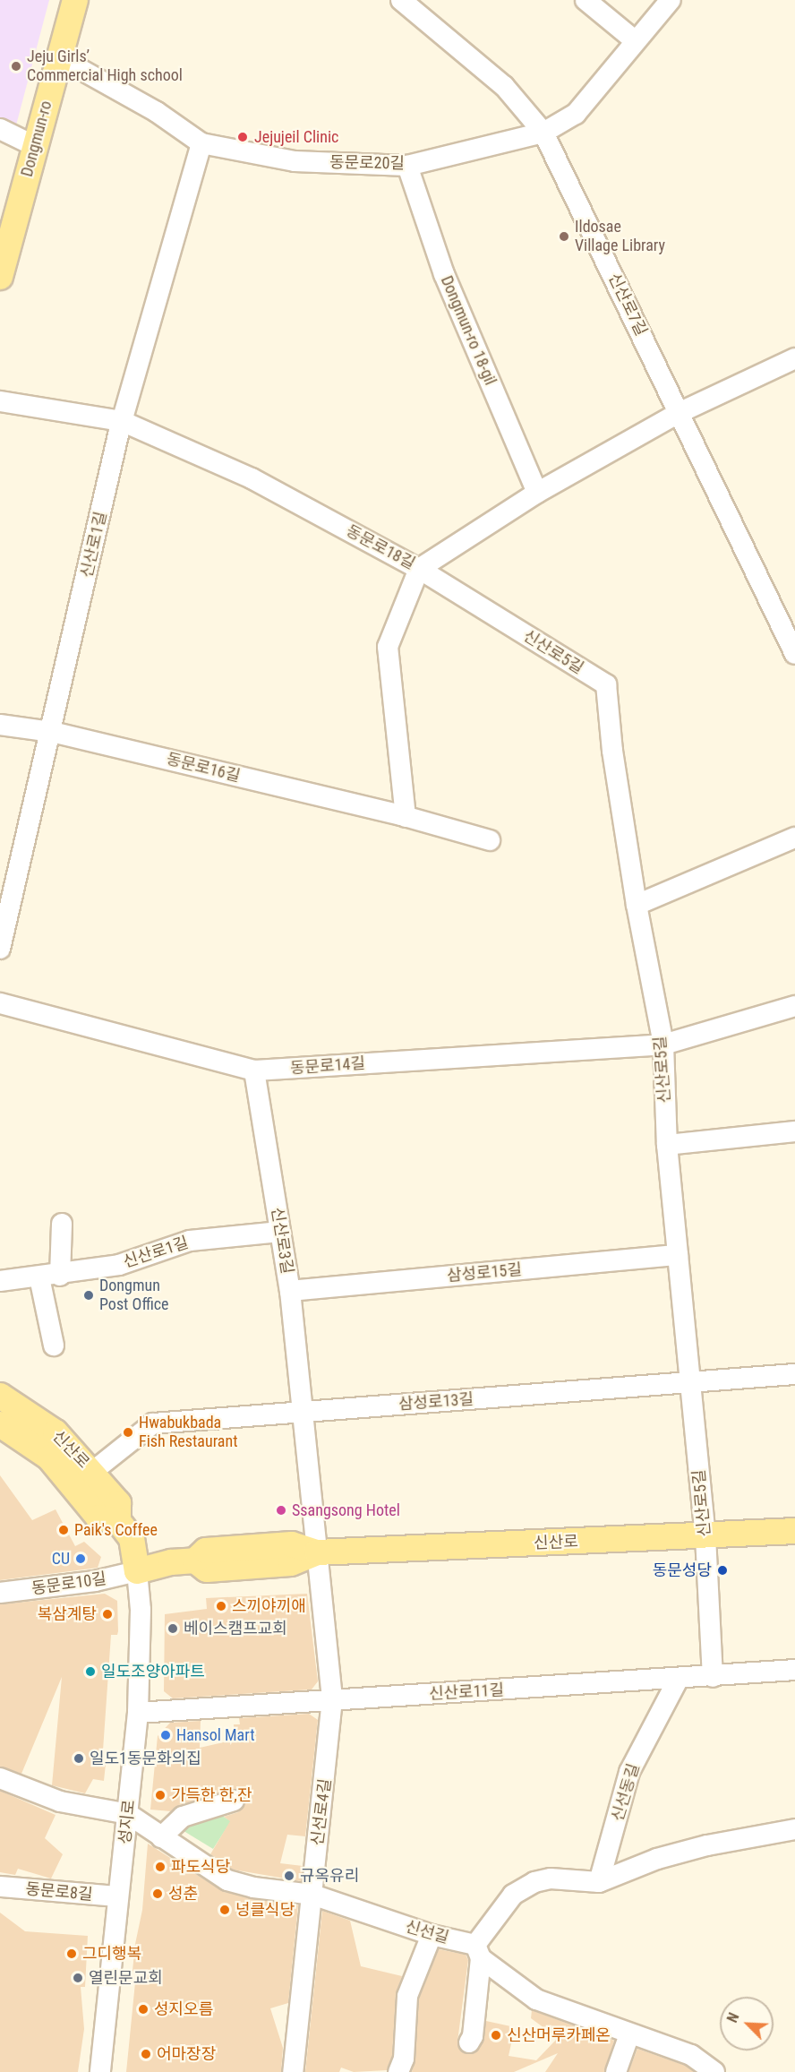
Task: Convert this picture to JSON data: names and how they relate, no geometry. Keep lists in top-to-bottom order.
{
  "streets": {
    "main road": ["Dongmun-ro", "신산로"],
    "street": [
      "동문로20길",
      "신산로7길",
      "Dongmun-ro 18-gil",
      "신산로1길",
      "동문로18길",
      "신산로5길",
      "동문로16길",
      "동문로14길",
      "신산로3길",
      "삼성로15길",
      "삼성로13길",
      "동문로10길",
      "신산로11길",
      "신선동길",
      "신선로4길",
      "성지로",
      "동문로8길",
      "신선길"
    ]
  },
  "crossings": [
    ["Dongmun-ro", "동문로20길"],
    ["동문로20길", "신산로7길"],
    ["동문로20길", "Dongmun-ro 18-gil"],
    ["동문로20길", "신산로1길"],
    ["신산로7길", "동문로18길"],
    ["Dongmun-ro 18-gil", "동문로18길"],
    ["신산로1길", "동문로18길"],
    ["신산로1길", "동문로16길"],
    ["신산로1길", "신산로3길"],
    ["동문로18길", "신산로5길"],
    ["신산로5길", "동문로14길"],
    ["신산로5길", "삼성로15길"],
    ["신산로5길", "삼성로13길"],
    ["신산로5길", "신산로"],
    ["신산로5길", "신산로11길"],
    ["동문로14길", "신산로3길"],
    ["신산로3길", "삼성로15길"],
    ["신산로3길", "삼성로13길"],
    ["신산로3길", "신산로"],
    ["신산로3길", "신선로4길"],
    ["삼성로13길", "신산로"],
    ["신산로", "동문로10길"],
    ["신산로", "신선로4길"],
    ["신산로", "성지로"],
    ["동문로10길", "성지로"],
    ["신산로11길", "신선동길"],
    ["신산로11길", "신선로4길"],
    ["신산로11길", "성지로"],
    ["신선로4길", "신선길"],
    ["성지로", "동문로8길"],
    ["성지로", "신선길"]
  ],
  "places": [
    "Jeju Girls’ Commercial High school",
    "Jejujeil Clinic",
    "Ildosae Village Library",
    "Dongmun Post Office",
    "Hwabukbada Fish Restaurant",
    "Ssangsong Hotel",
    "Paik's Coffee",
    "CU",
    "동문성당",
    "스끼야끼애",
    "복삼계탕",
    "베이스캠프교회",
    "일도조양아파트",
    "Hansol Mart",
    "일도1동문화의집",
    "가득한 한,잔",
    "파도식당",
    "규옥유리",
    "성춘",
    "넝클식당",
    "그디행복",
    "열린문교회",
    "성지오름",
    "신산머루카페온",
    "어마장장"
  ],
  "north": "top left"
}
